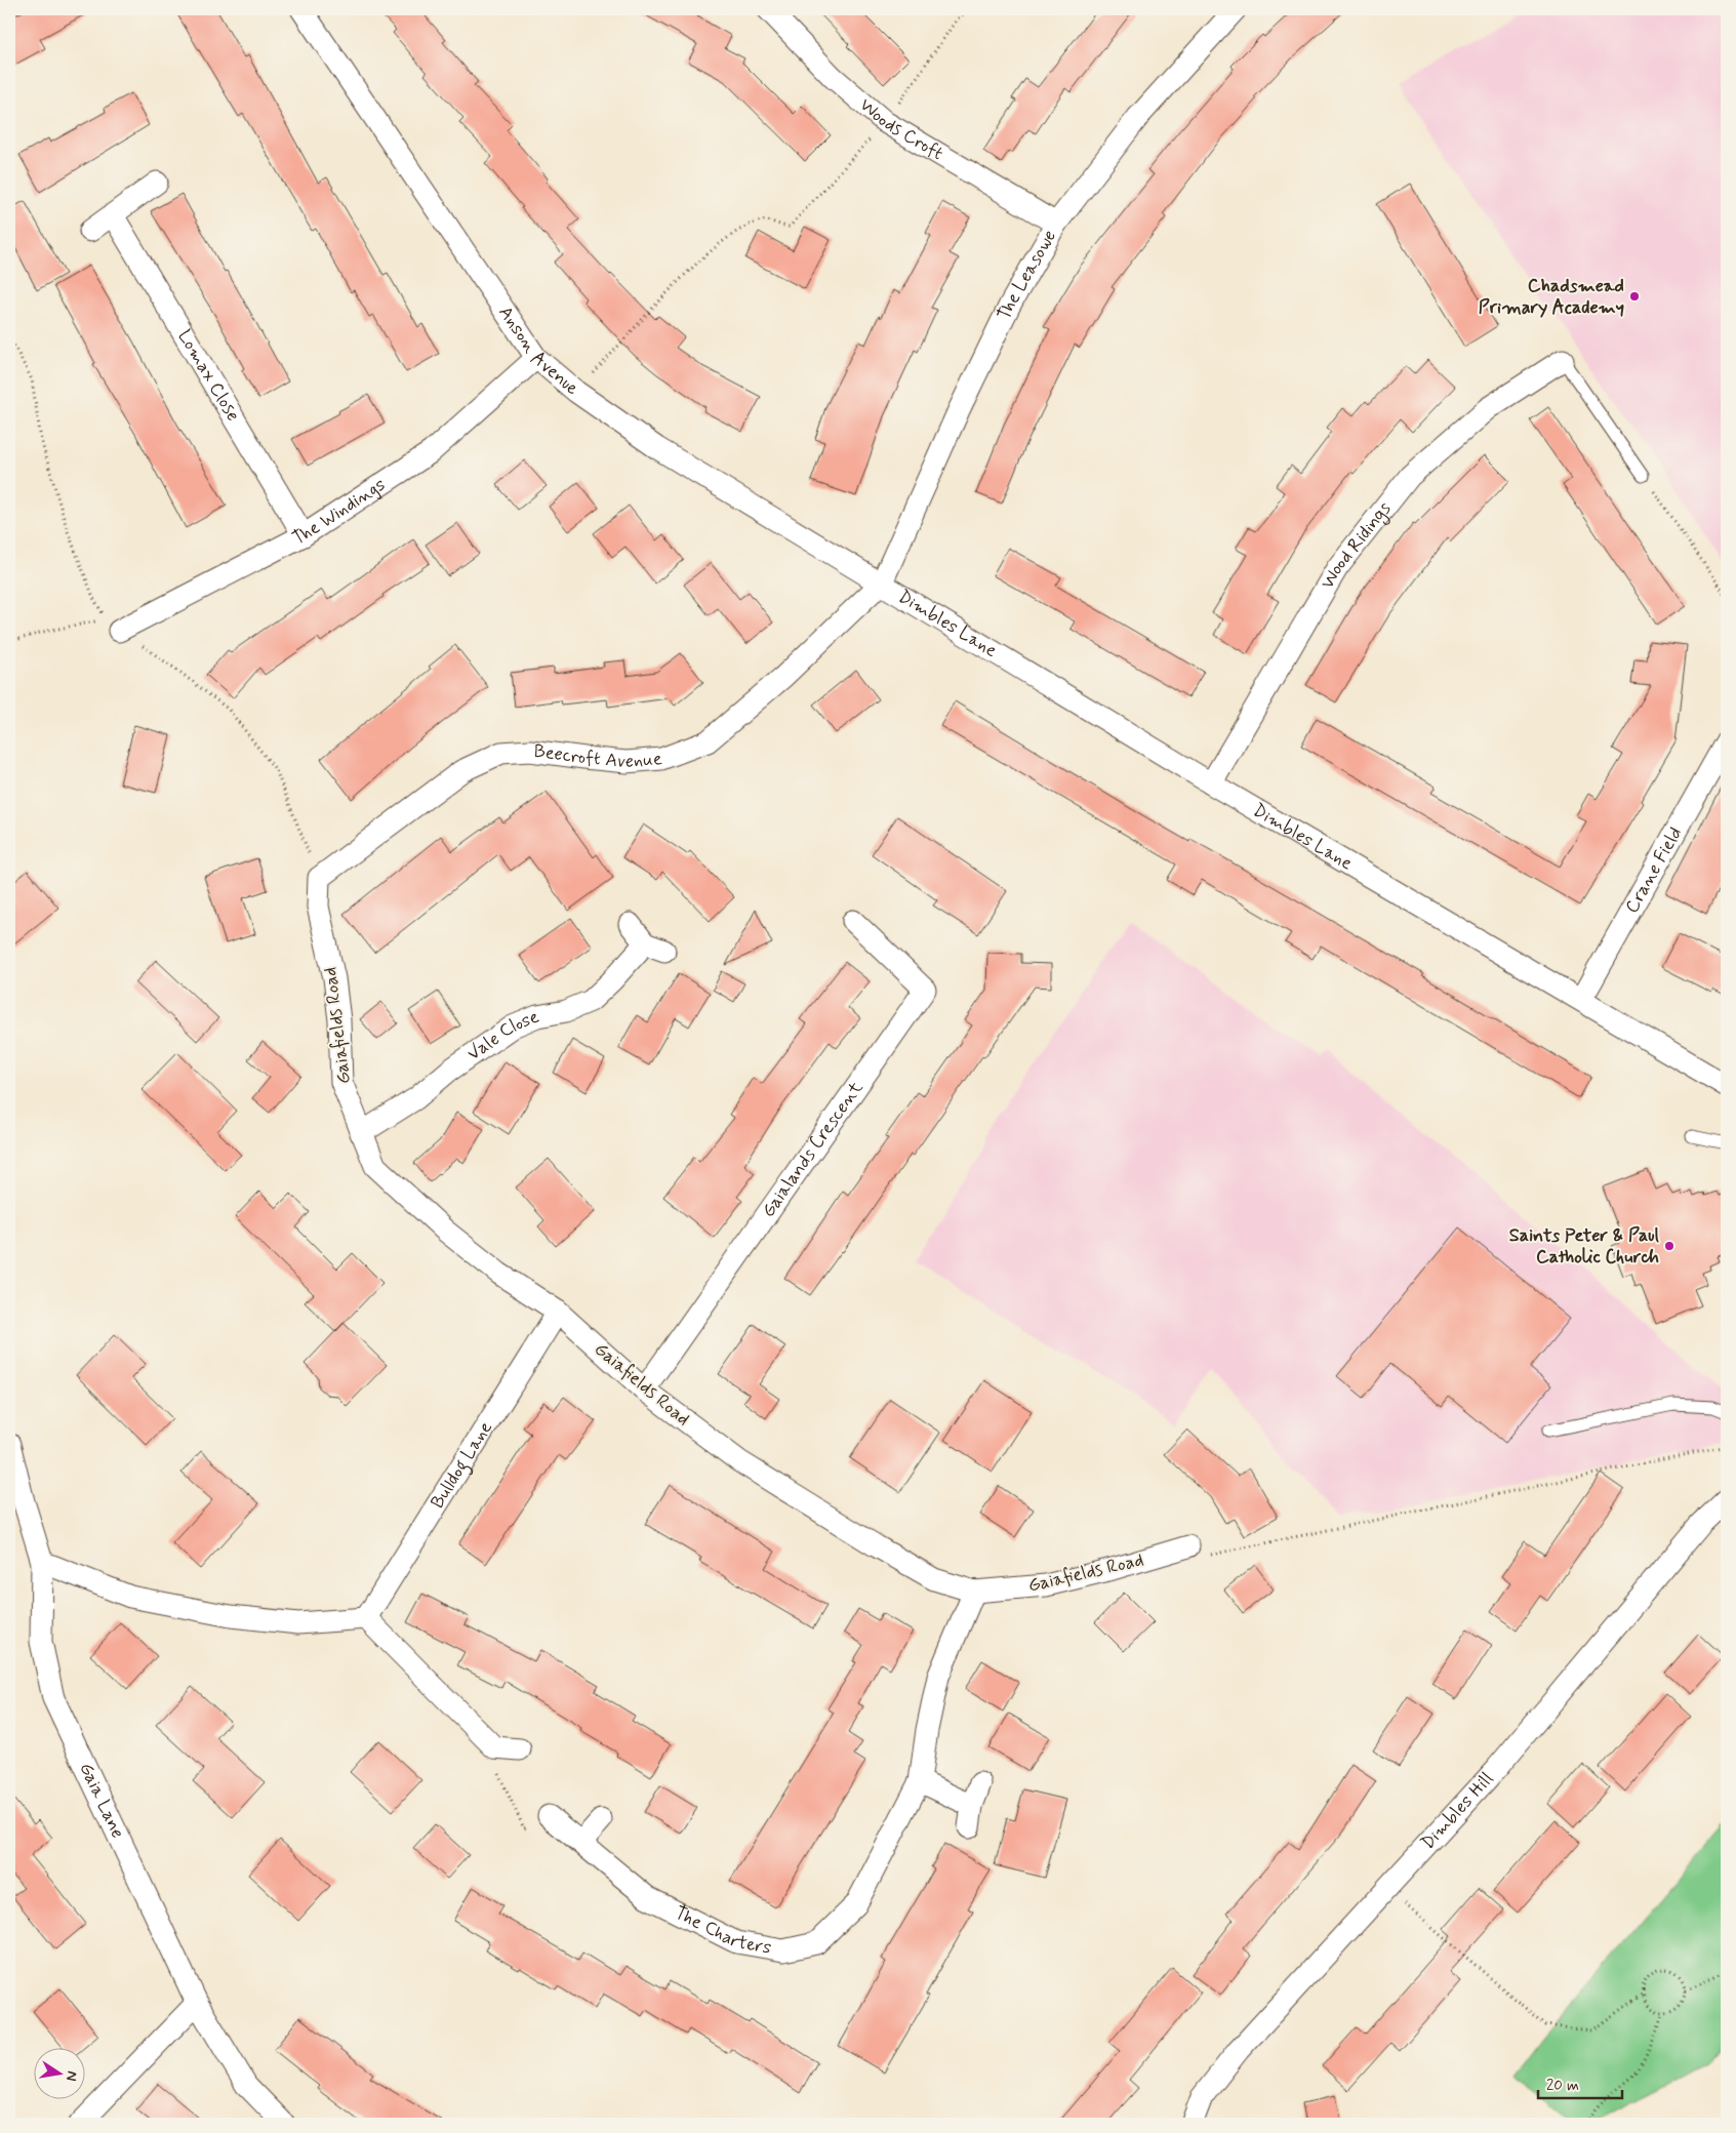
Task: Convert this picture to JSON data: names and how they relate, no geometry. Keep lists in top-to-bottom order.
{
  "streets": {
    "street": [
      "Woods Croft",
      "The Leasowe",
      "Anson Avenue",
      "Lomax Close",
      "The Windings",
      "Wood Ridings",
      "Dimbles Lane",
      "Beecroft Avenue",
      "Crane Field",
      "Gaiafields Road",
      "Vale Close",
      "Gaialands Crescent",
      "Bulldog Lane",
      "Gaia Lane",
      "Dimbles Hill",
      "The Charters"
    ]
  },
  "crossings": [
    ["Woods Croft", "The Leasowe"],
    ["The Leasowe", "Anson Avenue"],
    ["The Leasowe", "Dimbles Lane"],
    ["The Leasowe", "Beecroft Avenue"],
    ["Anson Avenue", "The Windings"],
    ["Anson Avenue", "Dimbles Lane"],
    ["Anson Avenue", "Beecroft Avenue"],
    ["Lomax Close", "The Windings"],
    ["Wood Ridings", "Dimbles Lane"],
    ["Dimbles Lane", "Beecroft Avenue"],
    ["Dimbles Lane", "Crane Field"],
    ["Beecroft Avenue", "Gaiafields Road"],
    ["Gaiafields Road", "Vale Close"],
    ["Gaiafields Road", "Gaialands Crescent"],
    ["Gaiafields Road", "Bulldog Lane"],
    ["Gaiafields Road", "The Charters"]
  ],
  "places": ["Chadsmead Primary Academy", "Saints Peter & Paul Catholic Church"],
  "scale_bar": "20 m",
  "north": "right"
}
